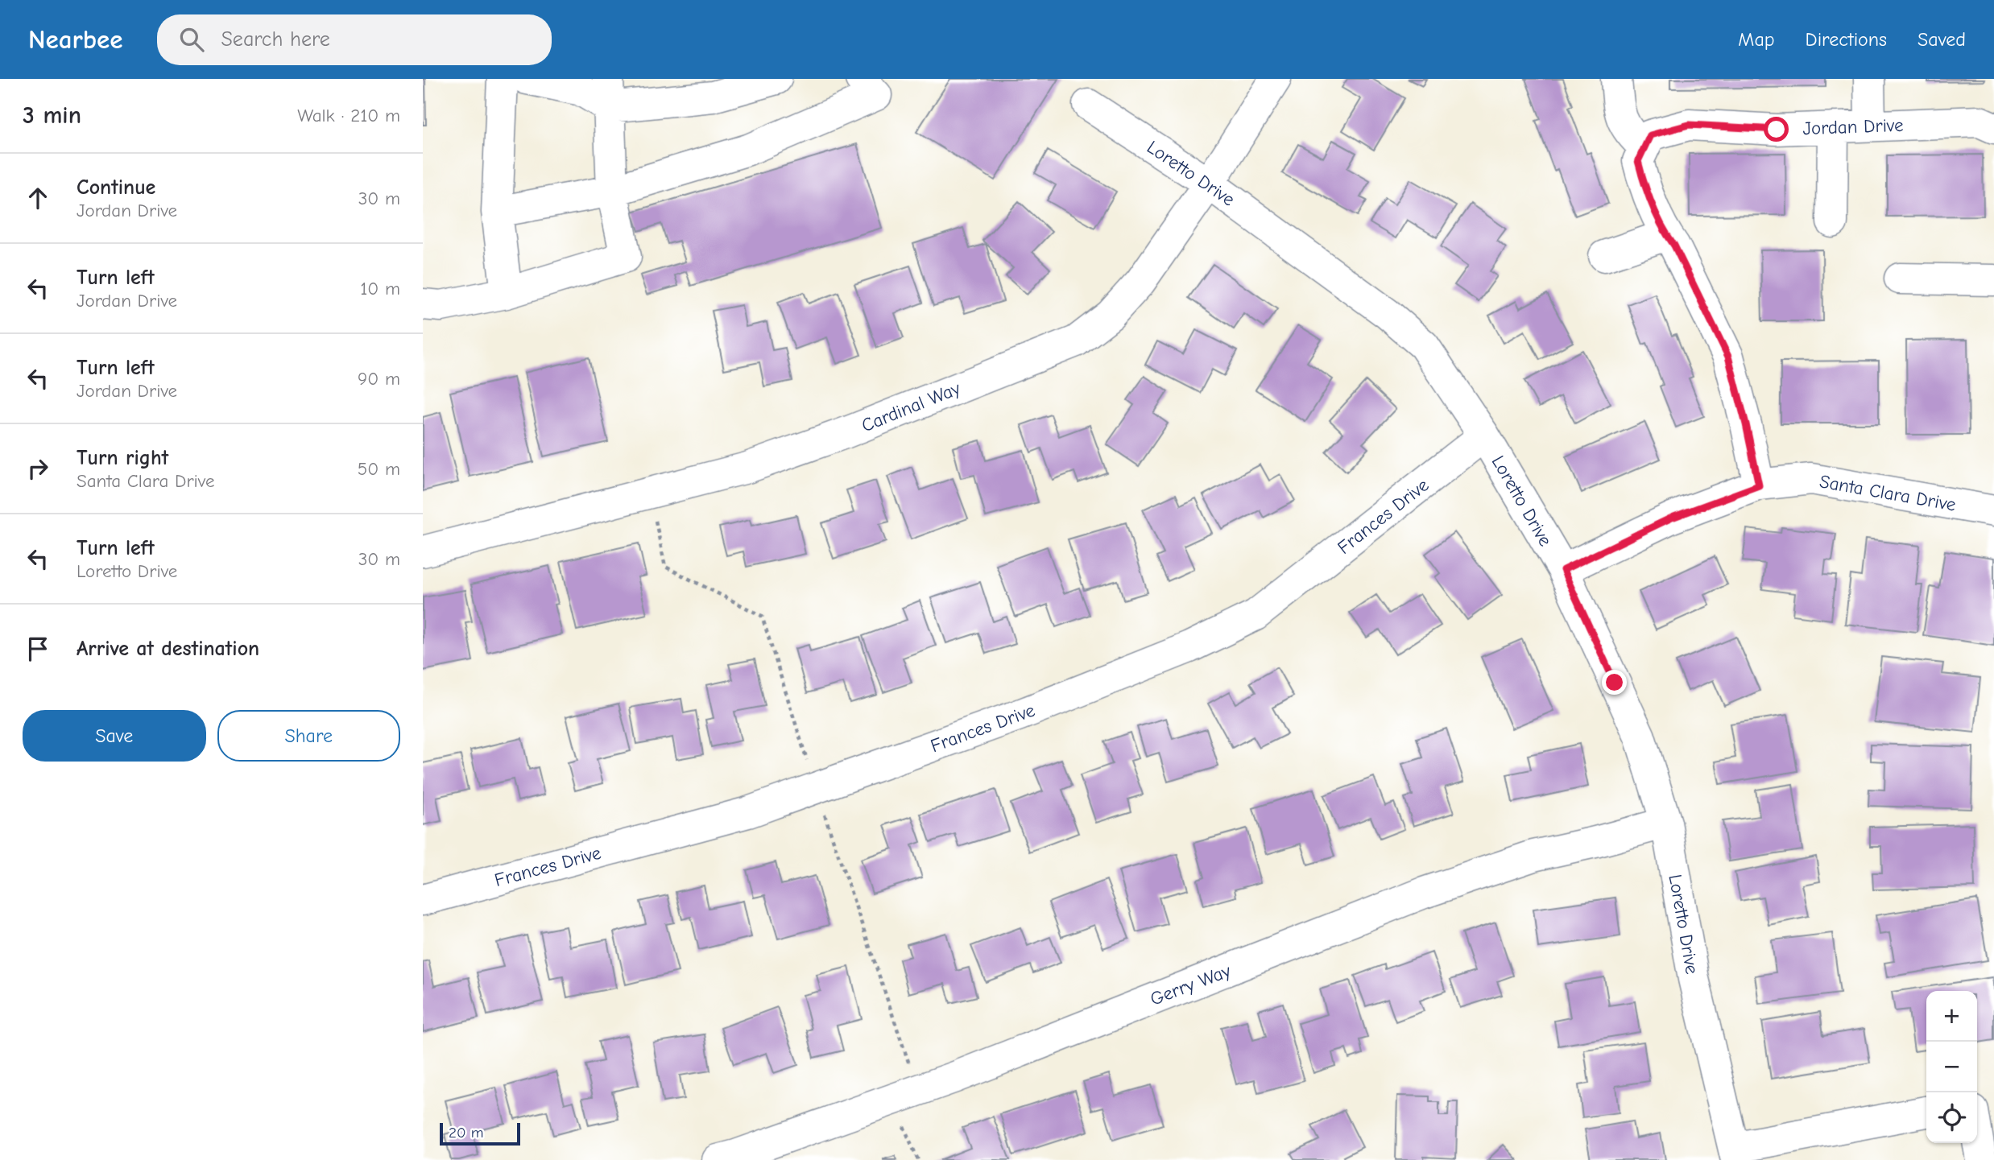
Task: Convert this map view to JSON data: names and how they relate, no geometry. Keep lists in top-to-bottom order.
{
  "streets": {
    "street": [
      "Jordan Drive",
      "Loretto Drive",
      "Cardinal Way",
      "Santa Clara Drive",
      "Frances Drive",
      "Gerry Way"
    ]
  },
  "crossings": [
    ["Loretto Drive", "Cardinal Way"],
    ["Loretto Drive", "Santa Clara Drive"],
    ["Loretto Drive", "Frances Drive"],
    ["Loretto Drive", "Gerry Way"]
  ],
  "scale_bar": "20 m",
  "page": {
    "header": "Nearbee",
    "search": "Search here",
    "nav": ["Map", "Directions", "Saved"],
    "heading": ["3 min", "Walk · 210 m"],
    "list": [
      ["Continue", "Jordan Drive", "30 m"],
      ["Turn left", "Jordan Drive", "10 m"],
      ["Turn left", "Jordan Drive", "90 m"],
      ["Turn right", "Santa Clara Drive", "50 m"],
      ["Turn left", "Loretto Drive", "30 m"],
      "Arrive at destination"
    ],
    "buttons": ["Save", "Share"],
    "map_buttons": ["+", "−"],
    "scale": "20 m"
  }
}
